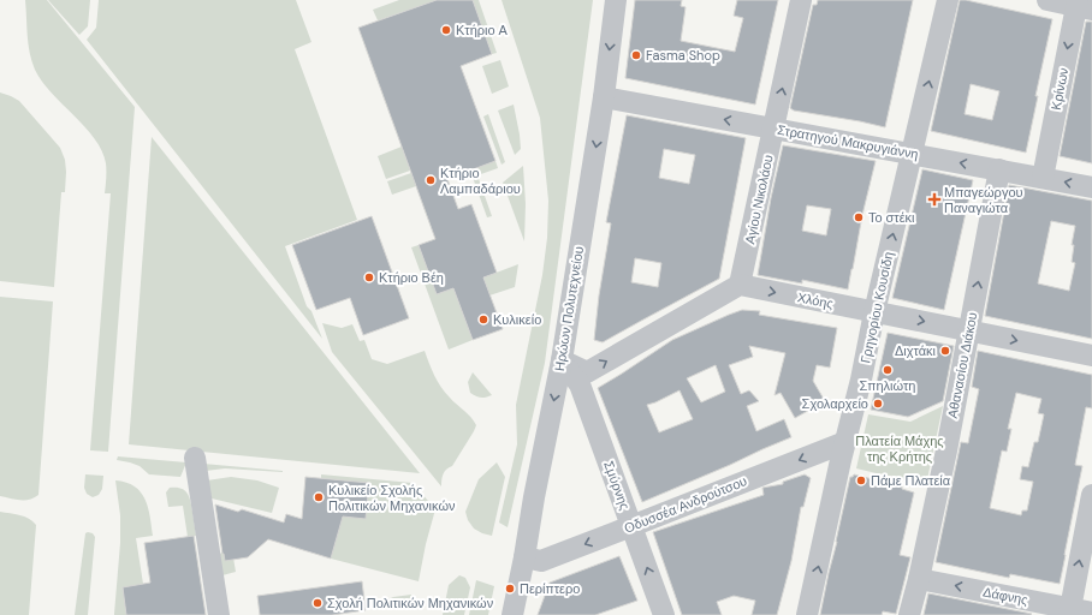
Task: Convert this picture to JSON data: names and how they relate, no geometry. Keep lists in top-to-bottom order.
{
  "streets": {
    "street": [
      "Κρίνων",
      "Στρατηγού Μακρυγιάννη",
      "Αγίου Νικολάου",
      "Χλόης",
      "Γρηγορίου Κουσίδη",
      "Ηρώων Πολυτεχνείου",
      "Αθανασίου Διάκου",
      "Σμύρνης",
      "Οδυσσέα Ανδρούτσου",
      "Δάφνης"
    ]
  },
  "crossings": [
    ["Κρίνων", "Στρατηγού Μακρυγιάννη"],
    ["Στρατηγού Μακρυγιάννη", "Αγίου Νικολάου"],
    ["Στρατηγού Μακρυγιάννη", "Γρηγορίου Κουσίδη"],
    ["Στρατηγού Μακρυγιάννη", "Ηρώων Πολυτεχνείου"],
    ["Στρατηγού Μακρυγιάννη", "Αθανασίου Διάκου"],
    ["Αγίου Νικολάου", "Χλόης"],
    ["Χλόης", "Γρηγορίου Κουσίδη"],
    ["Χλόης", "Αθανασίου Διάκου"],
    ["Γρηγορίου Κουσίδη", "Οδυσσέα Ανδρούτσου"],
    ["Ηρώων Πολυτεχνείου", "Σμύρνης"],
    ["Ηρώων Πολυτεχνείου", "Οδυσσέα Ανδρούτσου"],
    ["Αθανασίου Διάκου", "Δάφνης"],
    ["Σμύρνης", "Οδυσσέα Ανδρούτσου"]
  ],
  "one_way": [
    "Κρίνων",
    "Στρατηγού Μακρυγιάννη",
    "Αγίου Νικολάου",
    "Χλόης",
    "Γρηγορίου Κουσίδη",
    "Ηρώων Πολυτεχνείου",
    "Αθανασίου Διάκου",
    "Δάφνης"
  ],
  "parks": ["Πλατεία Μάχης της Κρήτης"],
  "places": {
    "other": [
      "Κτήριο Α",
      "Fasma Shop",
      "Κτήριο Λαμπαδάριου",
      "Το στέκι",
      "Κτήριο Βέη",
      "Κυλικείο",
      "Διχτάκι",
      "Σπηλιώτη",
      "Σχολαρχείο",
      "Πάμε Πλατεία",
      "Κυλικείο Σχολής Πολιτικών Μηχανικών",
      "Περίπτερο",
      "Σχολή Πολιτικών Μηχανικών"
    ],
    "health": ["Μπαγεώργου Παναγιώτα"]
  }
}
